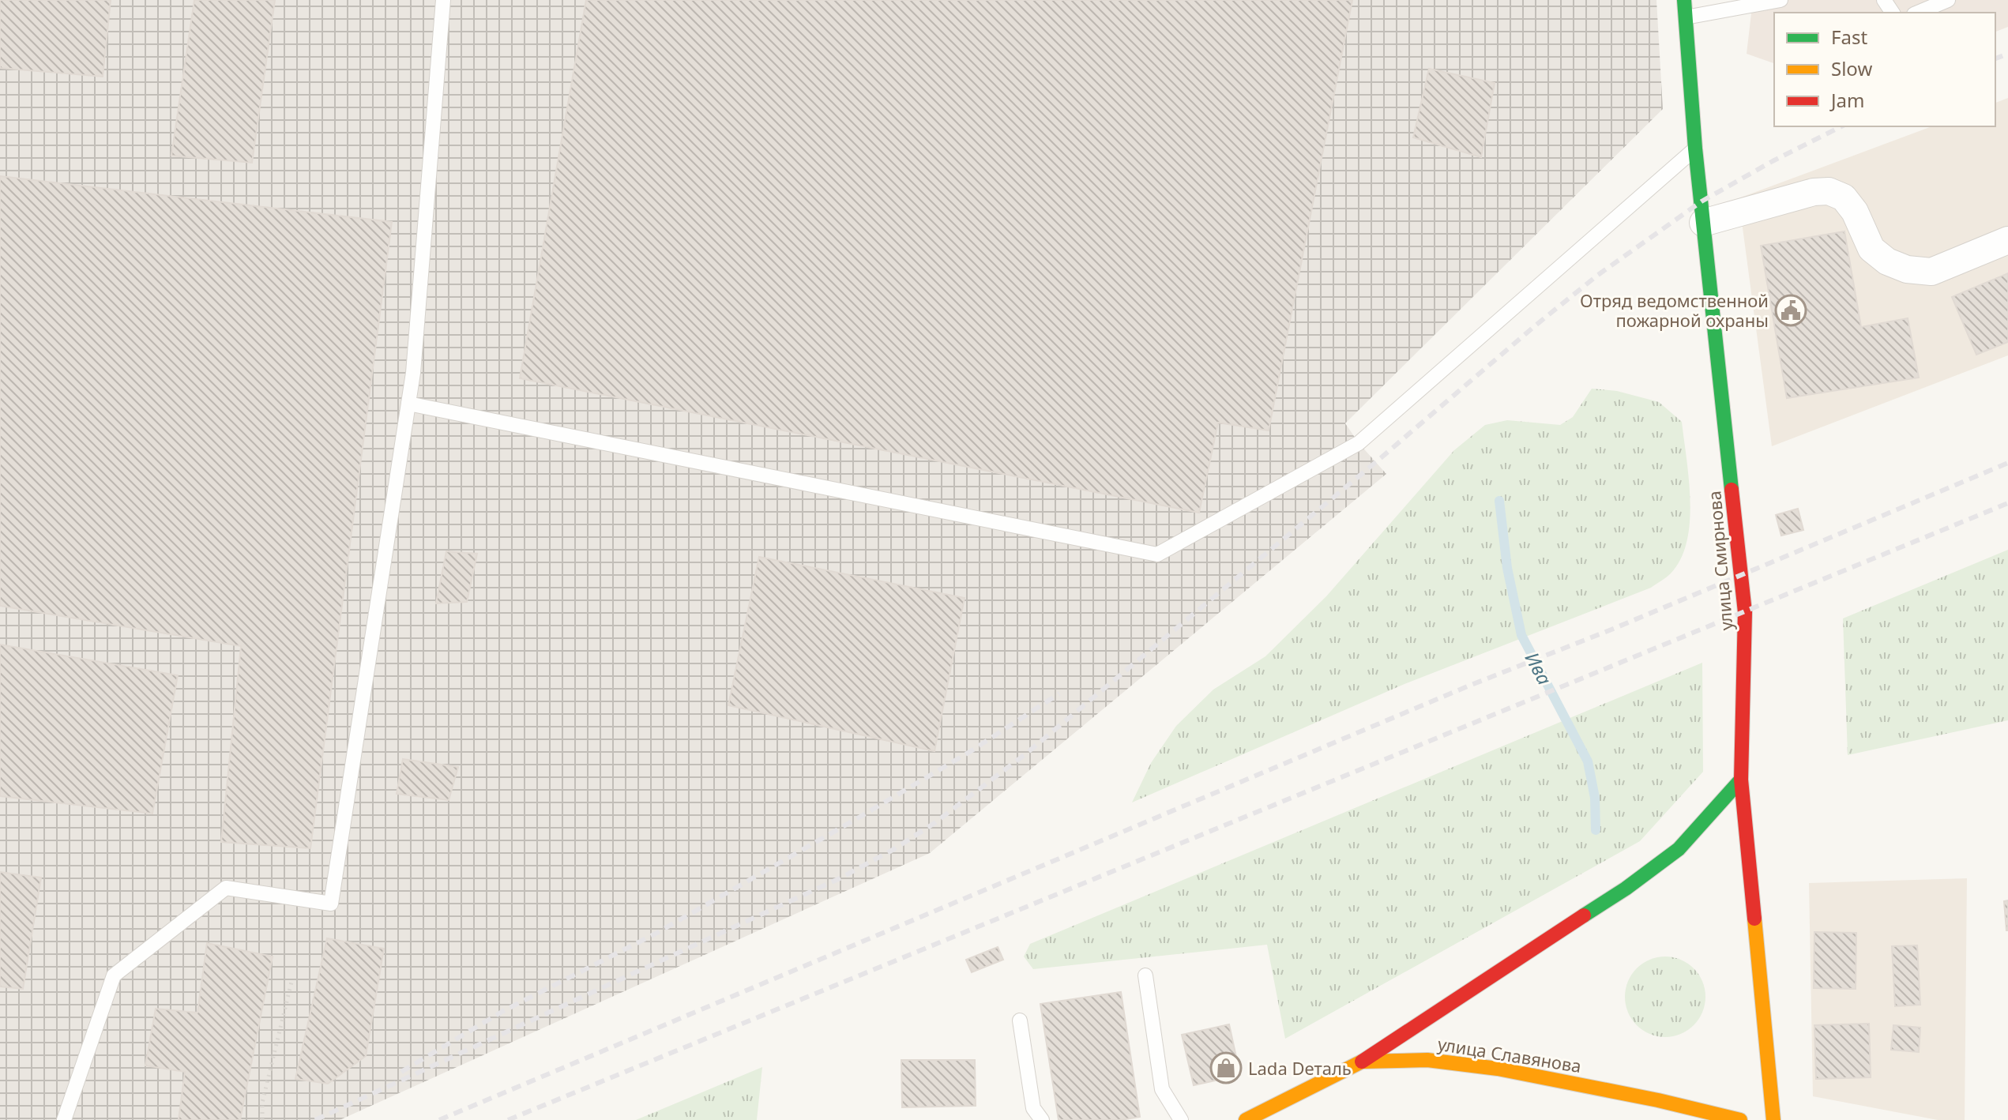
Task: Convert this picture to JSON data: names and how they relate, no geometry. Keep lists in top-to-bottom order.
{
  "streets": {
    "street": ["улица Смирнова", "улица Славянова"]
  },
  "water": ["Ива"],
  "places": {
    "public building": ["Отряд ведомственной пожарной охраны"],
    "shop": ["Lada Dеталь"]
  },
  "legend": ["Fast", "Slow", "Jam"]
}
